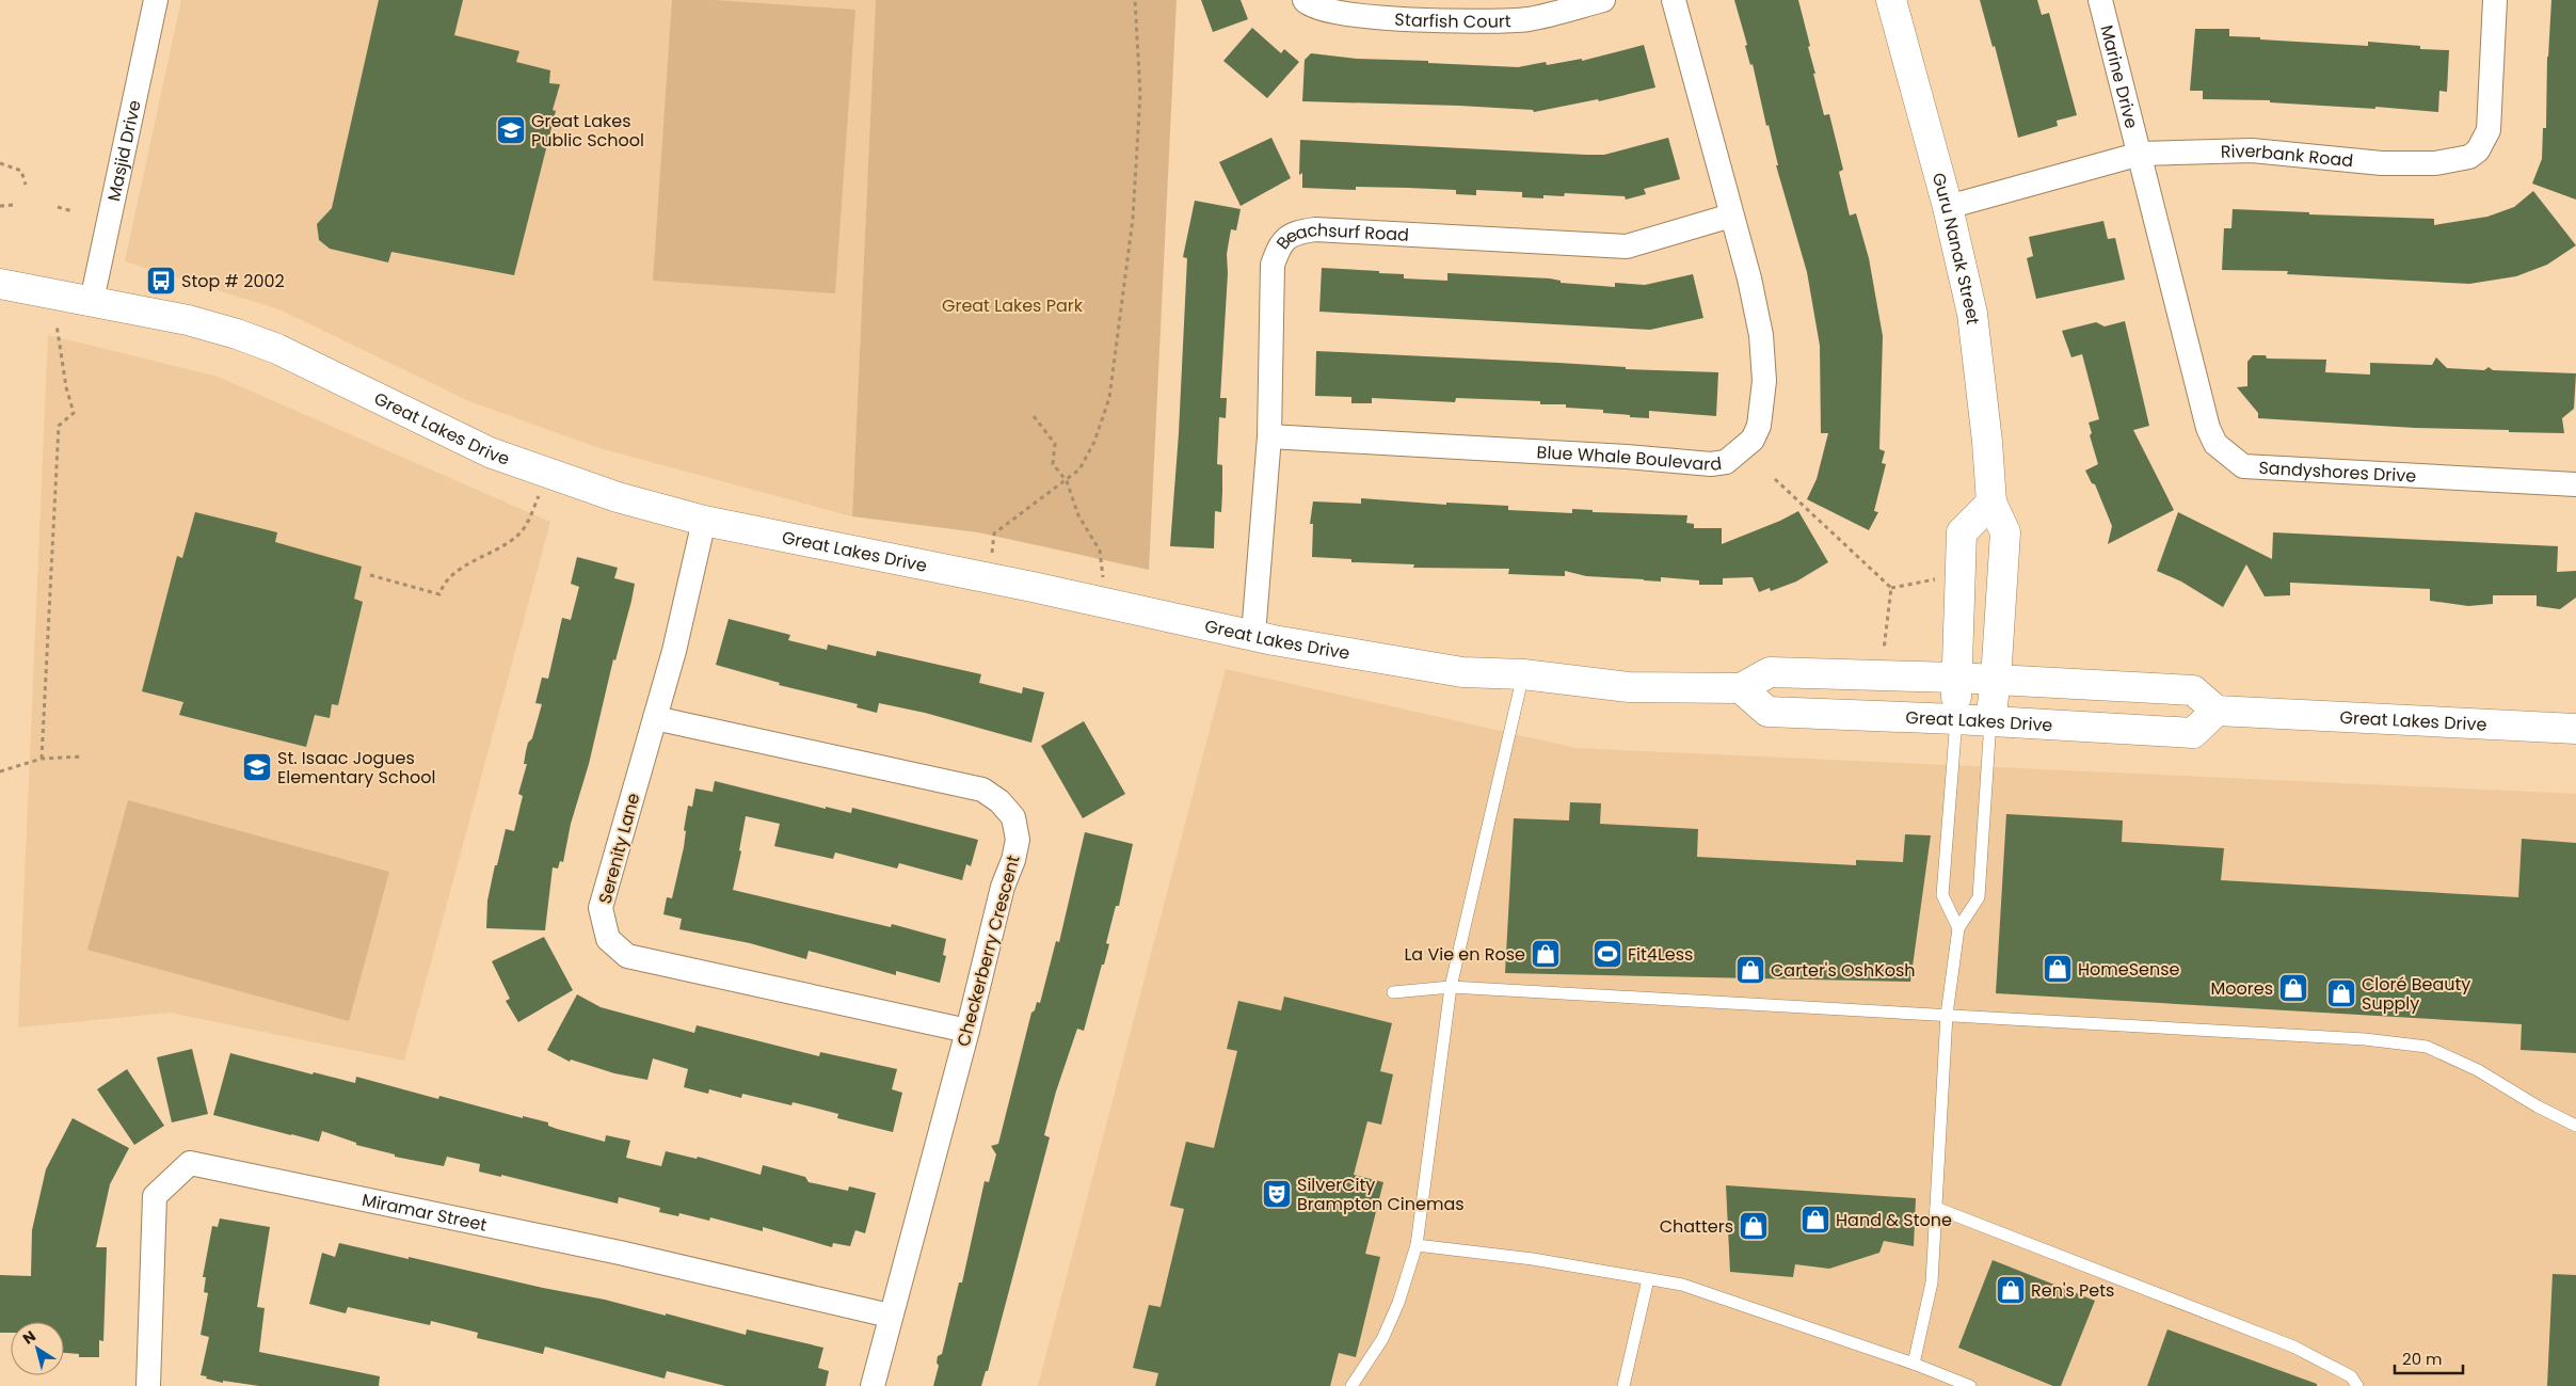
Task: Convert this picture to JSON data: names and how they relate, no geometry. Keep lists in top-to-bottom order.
{
  "streets": {
    "street": [
      "Starfish Court",
      "Marine Drive",
      "Masjid Drive",
      "Riverbank Road",
      "Beachsurf Road",
      "Guru Nanak Street",
      "Great Lakes Drive",
      "Blue Whale Boulevard",
      "Sandyshores Drive",
      "Serenity Lane",
      "Checkerberry Crescent",
      "Miramar Street"
    ]
  },
  "crossings": [
    ["Marine Drive", "Riverbank Road"],
    ["Marine Drive", "Sandyshores Drive"],
    ["Masjid Drive", "Great Lakes Drive"],
    ["Riverbank Road", "Guru Nanak Street"],
    ["Riverbank Road", "Sandyshores Drive"],
    ["Beachsurf Road", "Great Lakes Drive"],
    ["Beachsurf Road", "Blue Whale Boulevard"],
    ["Guru Nanak Street", "Great Lakes Drive"],
    ["Great Lakes Drive", "Serenity Lane"],
    ["Serenity Lane", "Checkerberry Crescent"],
    ["Checkerberry Crescent", "Miramar Street"]
  ],
  "parks": ["Great Lakes Park"],
  "places": {
    "school or university": ["Great Lakes Public School", "St. Isaac Jogues Elementary School"],
    "bus stop": ["Stop # 2002"],
    "shop": [
      "La Vie en Rose",
      "HomeSense",
      "Carter's OshKosh",
      "Moores",
      "Cloré Beauty Supply",
      "Hand & Stone",
      "Chatters",
      "Ren's Pets"
    ],
    "sports": ["Fit4Less"],
    "theatre": ["SilverCity Brampton Cinemas"]
  },
  "scale_bar": "20 m",
  "north": "top left"
}
